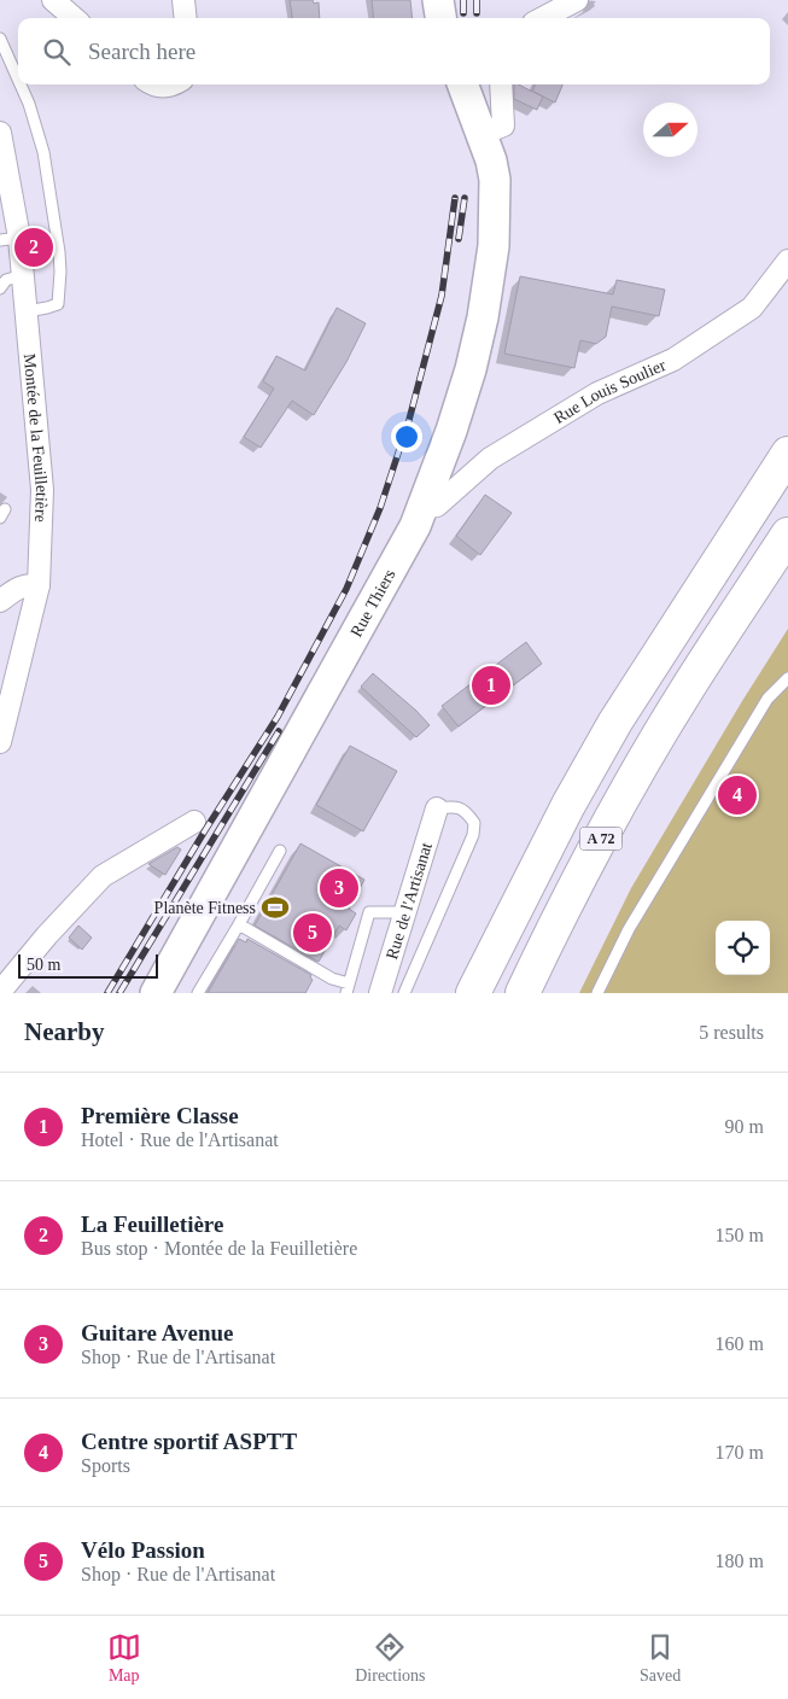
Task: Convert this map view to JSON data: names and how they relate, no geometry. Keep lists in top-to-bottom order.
{
  "streets": {
    "highway": ["A 72"],
    "street": [
      "Rue Louis Soulier",
      "Montée de la Feuilletière",
      "Rue Thiers",
      "Rue de l'Artisanat"
    ]
  },
  "crossings": [
    ["Rue Louis Soulier", "Rue Thiers"]
  ],
  "places": {
    "sports": ["Planète Fitness"]
  },
  "scale_bar": "50 m",
  "north": "right",
  "page": {
    "search": "Search here",
    "pins": [
      "2",
      "1",
      "4",
      "3",
      "5"
    ],
    "scale": "50 m",
    "heading": ["Nearby", "5 results"],
    "list": [
      {
        "mark": "1",
        "name": "Première Classe",
        "note": "Hotel · Rue de l'Artisanat",
        "value": "90 m"
      },
      {
        "mark": "2",
        "name": "La Feuilletière",
        "note": "Bus stop · Montée de la Feuilletière",
        "value": "150 m"
      },
      {
        "mark": "3",
        "name": "Guitare Avenue",
        "note": "Shop · Rue de l'Artisanat",
        "value": "160 m"
      },
      {
        "mark": "4",
        "name": "Centre sportif ASPTT",
        "note": "Sports",
        "value": "170 m"
      },
      {
        "mark": "5",
        "name": "Vélo Passion",
        "note": "Shop · Rue de l'Artisanat",
        "value": "180 m"
      }
    ],
    "nav": ["Map", "Directions", "Saved"]
  }
}
